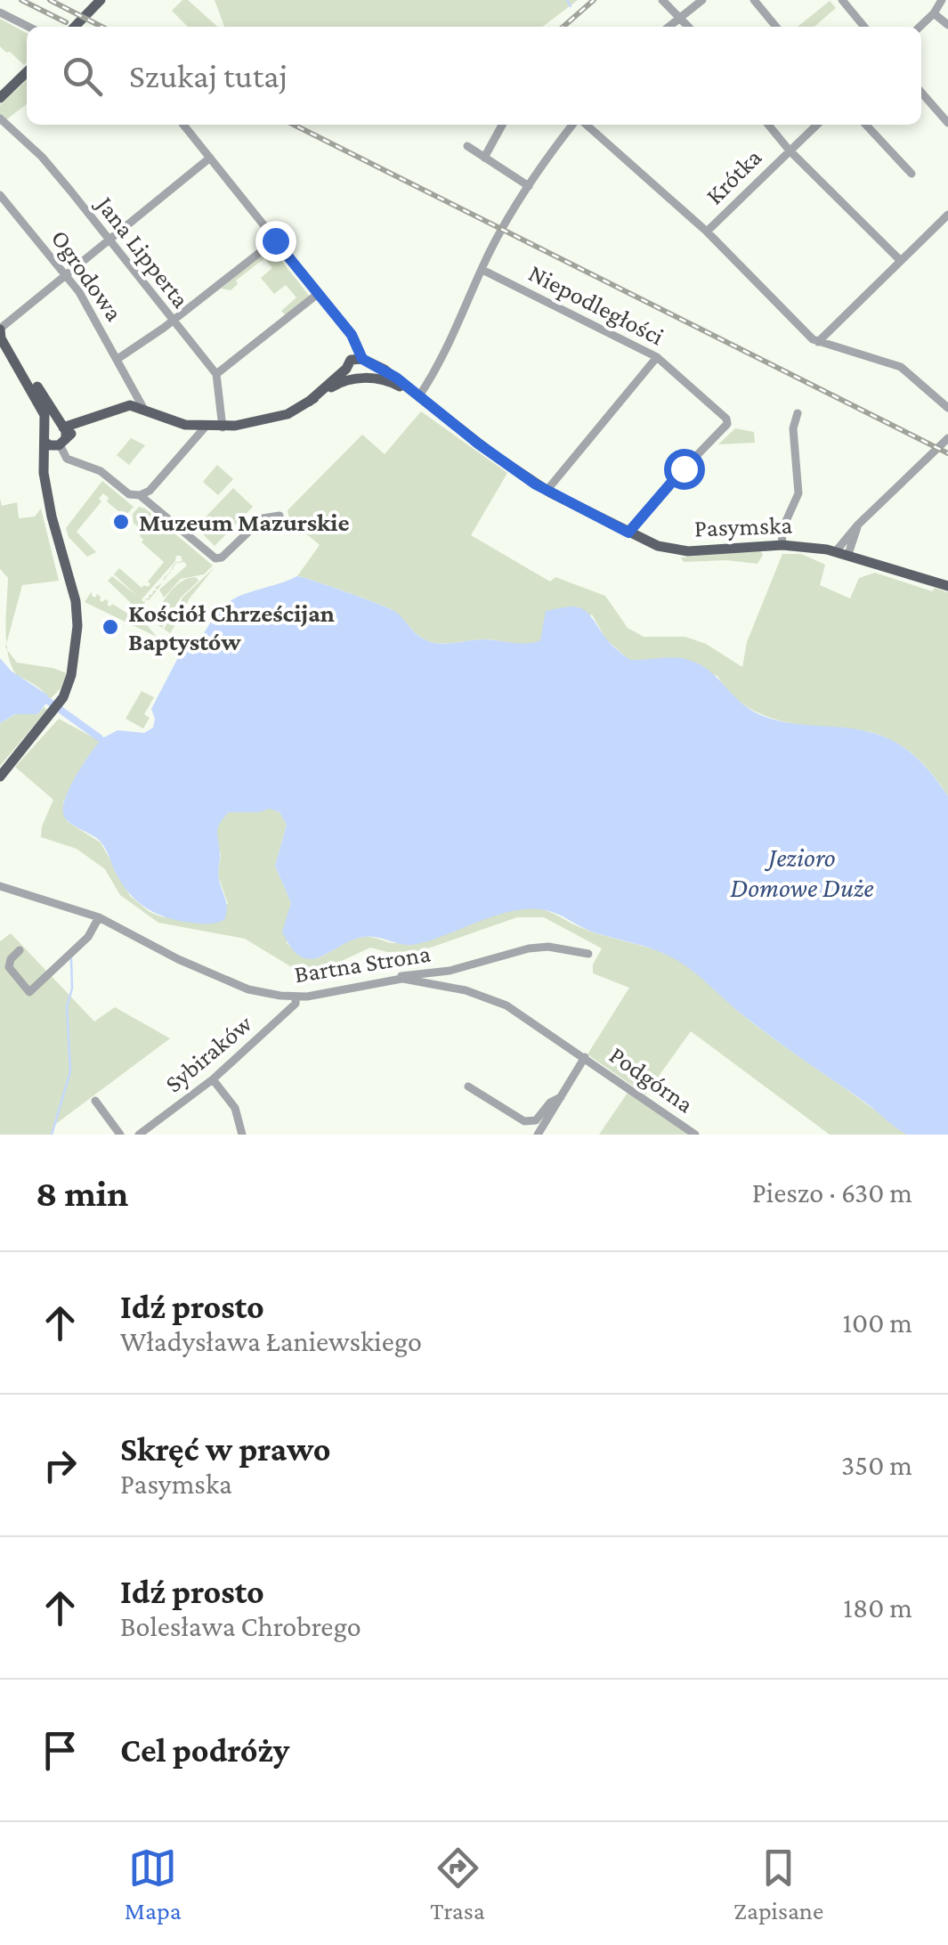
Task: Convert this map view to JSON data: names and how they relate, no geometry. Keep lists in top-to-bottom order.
{
  "streets": {
    "main road": ["Pasymska"],
    "street": [
      "Krótka",
      "Jana Lipperta",
      "Ogrodowa",
      "Niepodległości",
      "Bartna Strona",
      "Sybiraków",
      "Podgórna"
    ]
  },
  "crossings": [
    ["Niepodległości", "Pasymska"],
    ["Bartna Strona", "Sybiraków"],
    ["Bartna Strona", "Podgórna"]
  ],
  "water": ["Jezioro Domowe Duże"],
  "places": ["Muzeum Mazurskie", "Kościół Chrześcijan Baptystów"],
  "page": {
    "search": "Szukaj tutaj",
    "heading": ["8 min", "Pieszo · 630 m"],
    "list": [
      ["Idź prosto", "Władysława Łaniewskiego", "100 m"],
      ["Skręć w prawo", "Pasymska", "350 m"],
      ["Idź prosto", "Bolesława Chrobrego", "180 m"],
      "Cel podróży"
    ],
    "nav": ["Mapa", "Trasa", "Zapisane"]
  }
}
